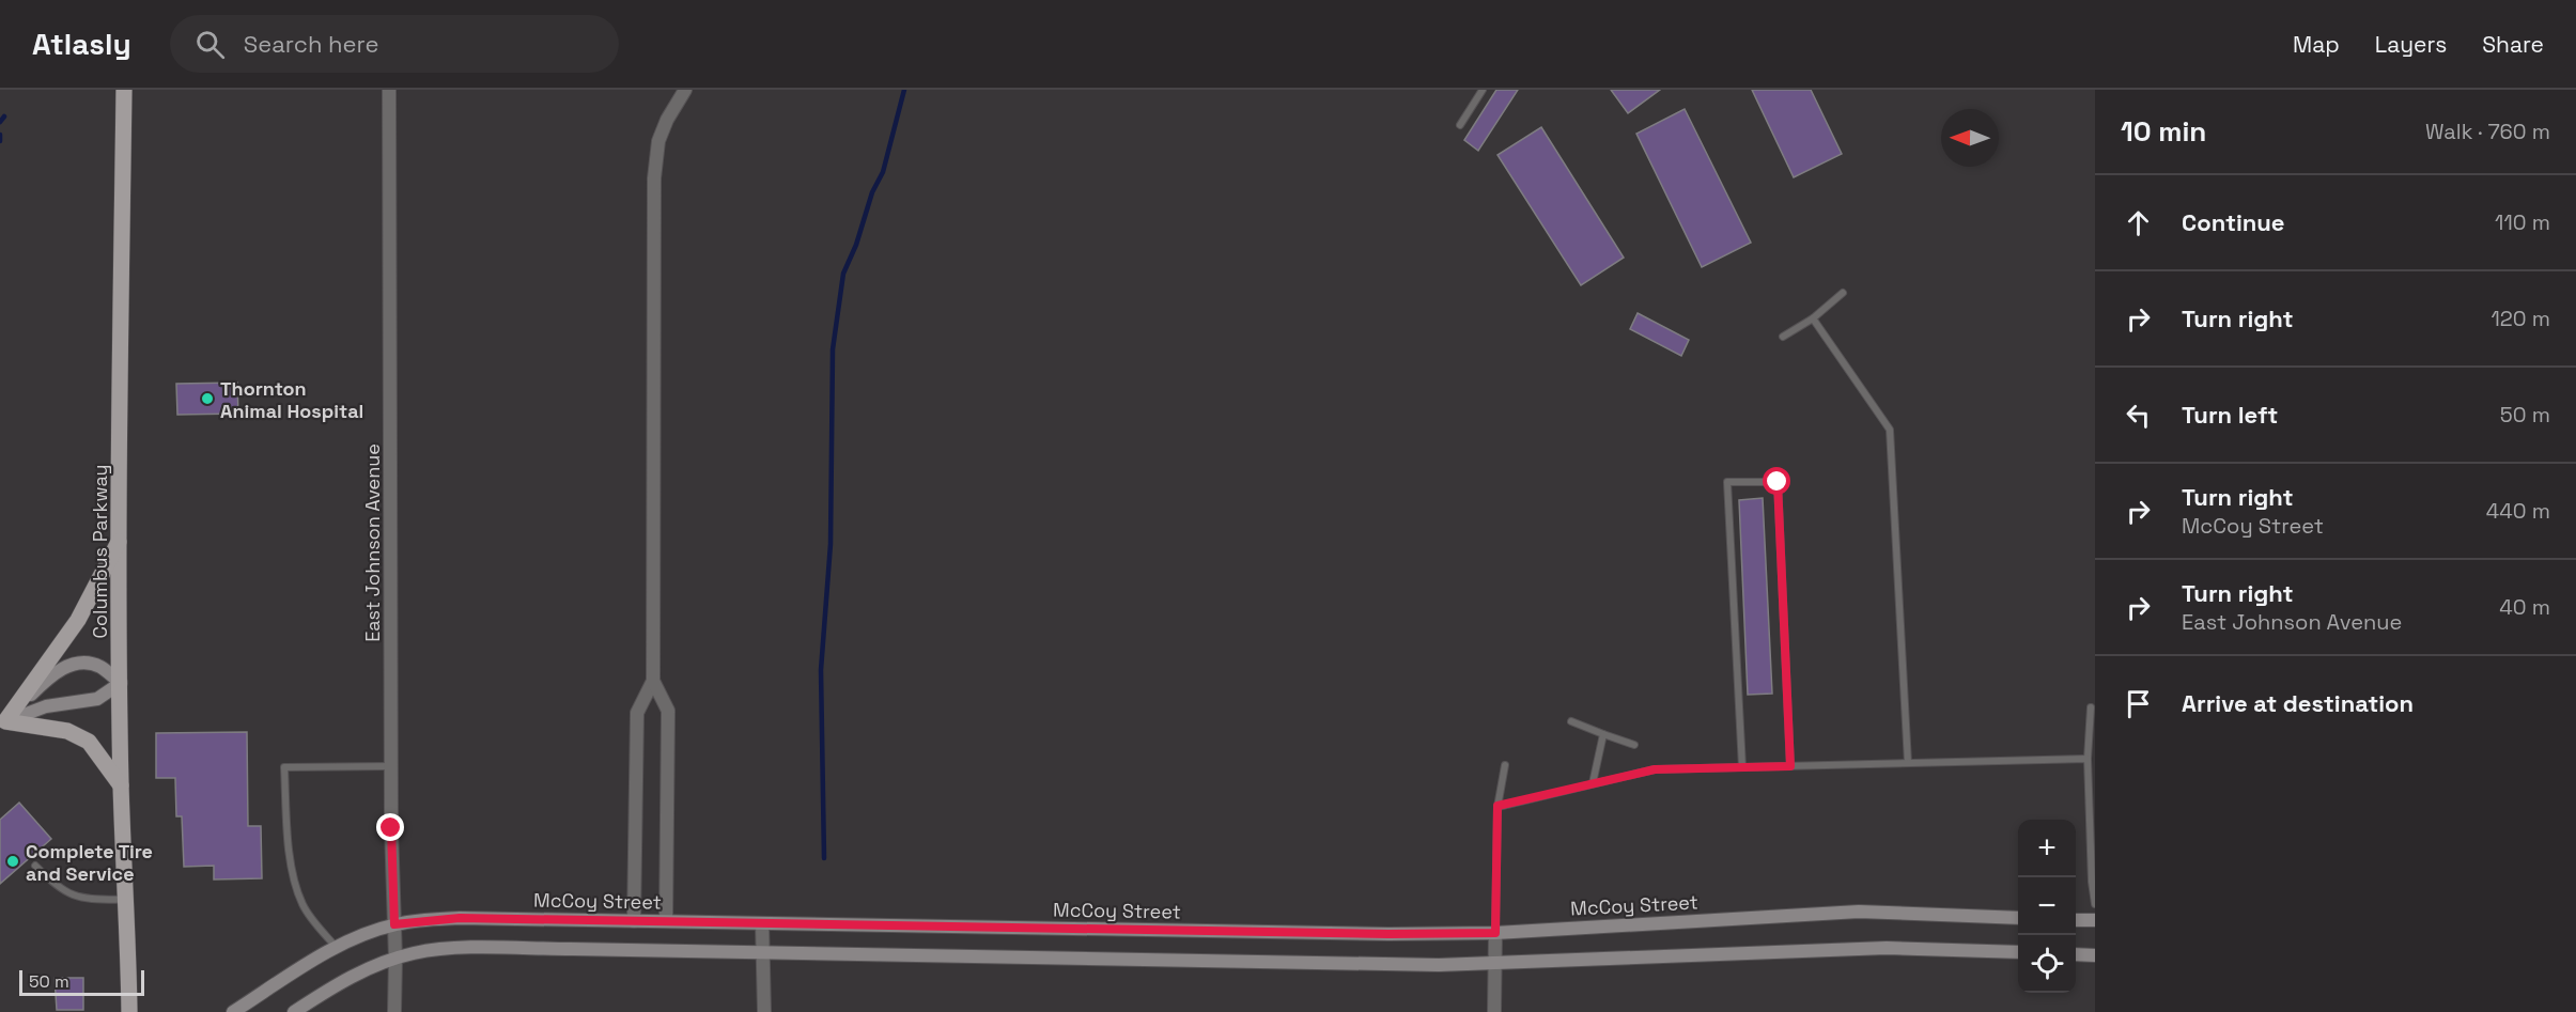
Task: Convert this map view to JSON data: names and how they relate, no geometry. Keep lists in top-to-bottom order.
{
  "streets": {
    "main road": ["Columbus Parkway"],
    "street": ["East Johnson Avenue", "McCoy Street"]
  },
  "crossings": [
    ["East Johnson Avenue", "McCoy Street"]
  ],
  "places": ["Thornton Animal Hospital", "Complete Tire and Service"],
  "scale_bar": "50 m",
  "north": "left",
  "page": {
    "header": "Atlasly",
    "search": "Search here",
    "nav": ["Map", "Layers", "Share"],
    "heading": ["10 min", "Walk · 760 m"],
    "list": [
      ["Continue", "110 m"],
      ["Turn right", "120 m"],
      ["Turn left", "50 m"],
      ["Turn right", "McCoy Street", "440 m"],
      ["Turn right", "East Johnson Avenue", "40 m"],
      "Arrive at destination"
    ],
    "map_buttons": ["+", "−"],
    "scale": "50 m"
  }
}
